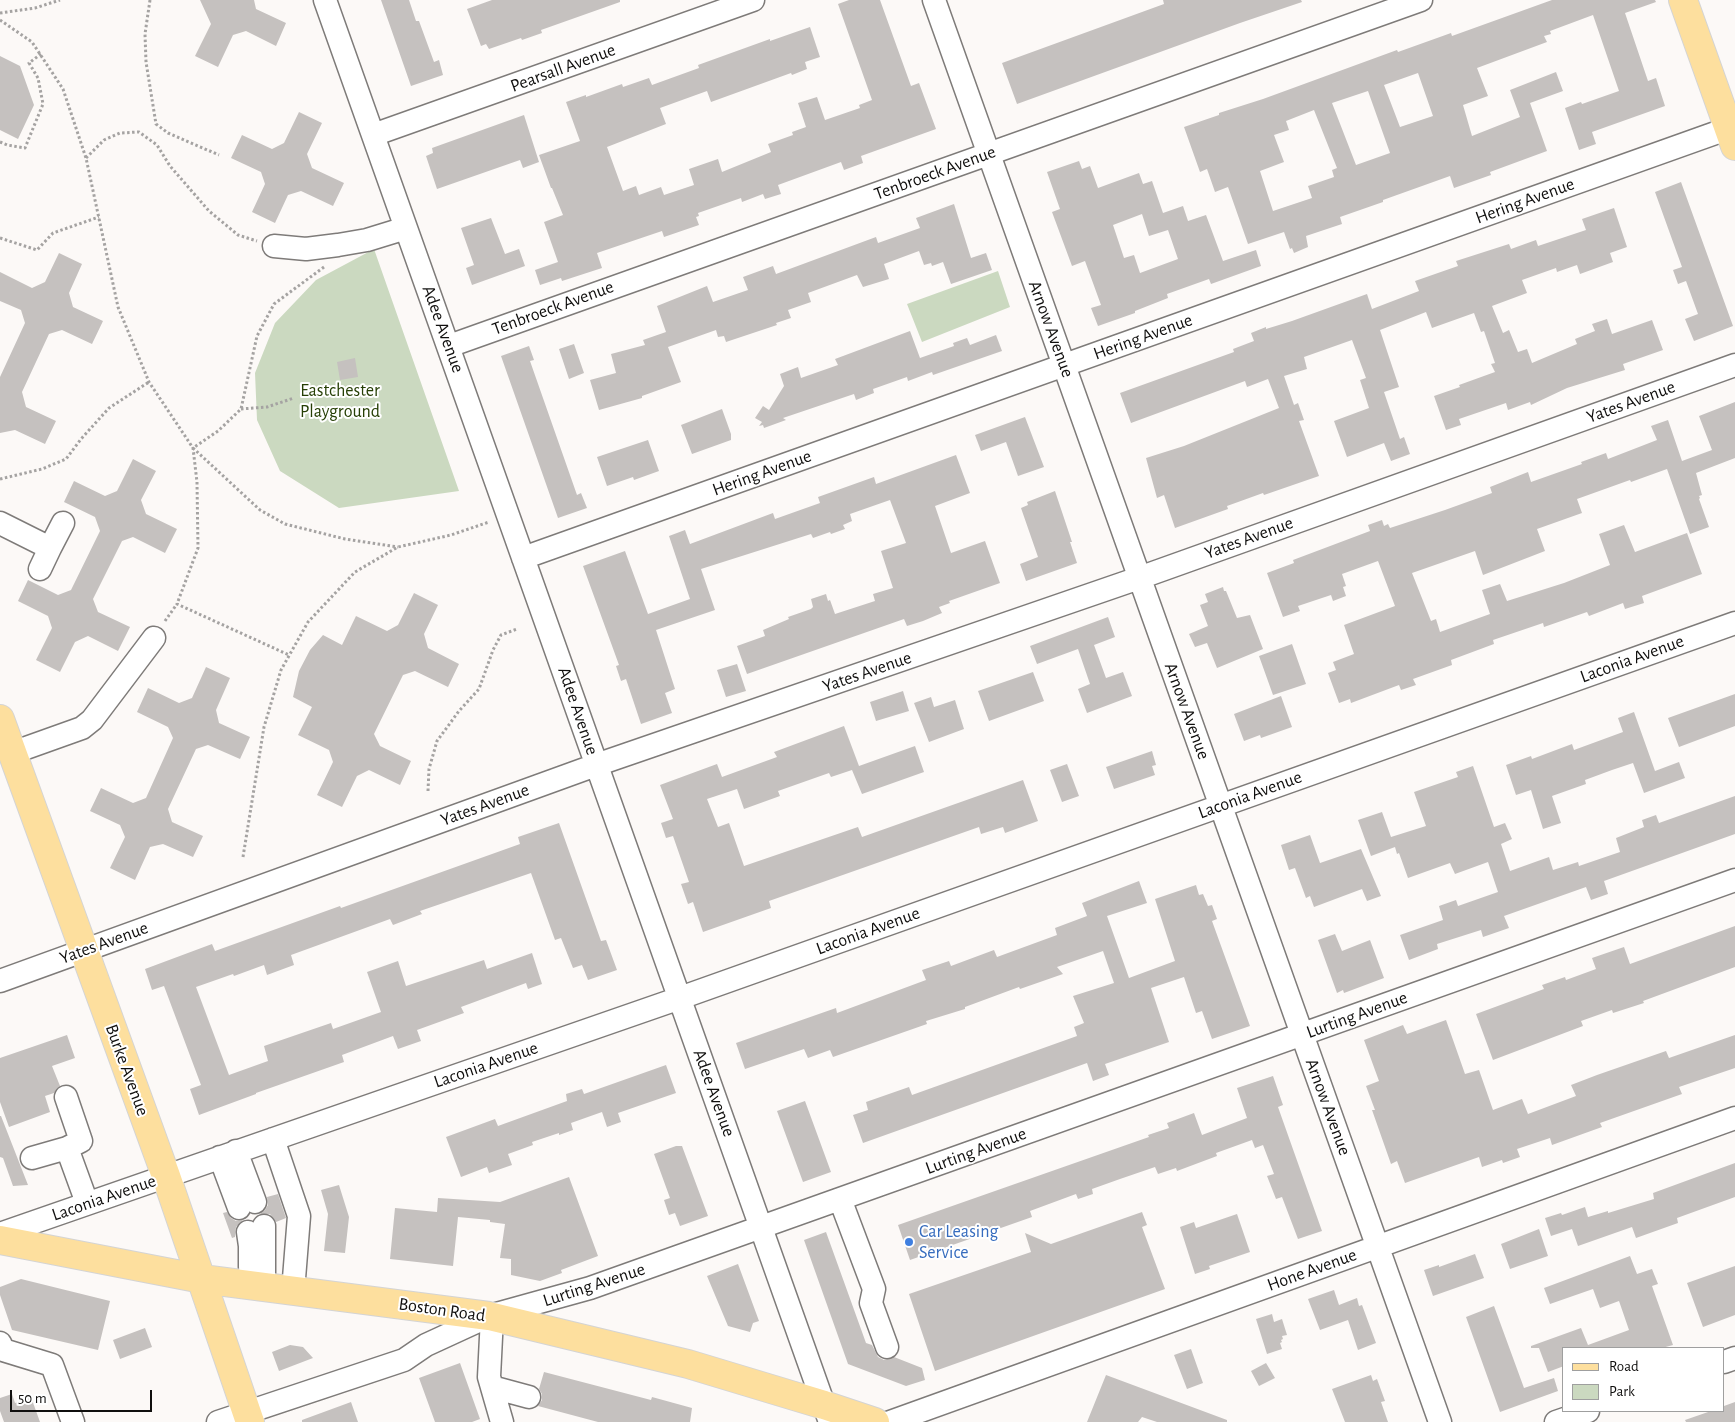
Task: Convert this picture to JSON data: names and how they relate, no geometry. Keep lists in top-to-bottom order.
{
  "streets": {
    "main road": ["Burke Avenue", "Boston Road"],
    "street": [
      "Pearsall Avenue",
      "Tenbroeck Avenue",
      "Hering Avenue",
      "Adee Avenue",
      "Arnow Avenue",
      "Yates Avenue",
      "Laconia Avenue",
      "Lurting Avenue",
      "Hone Avenue"
    ]
  },
  "crossings": [
    ["Pearsall Avenue", "Adee Avenue"],
    ["Tenbroeck Avenue", "Adee Avenue"],
    ["Tenbroeck Avenue", "Arnow Avenue"],
    ["Hering Avenue", "Adee Avenue"],
    ["Hering Avenue", "Arnow Avenue"],
    ["Adee Avenue", "Yates Avenue"],
    ["Adee Avenue", "Laconia Avenue"],
    ["Adee Avenue", "Lurting Avenue"],
    ["Adee Avenue", "Boston Road"],
    ["Arnow Avenue", "Yates Avenue"],
    ["Arnow Avenue", "Laconia Avenue"],
    ["Arnow Avenue", "Lurting Avenue"],
    ["Arnow Avenue", "Hone Avenue"],
    ["Yates Avenue", "Burke Avenue"],
    ["Laconia Avenue", "Burke Avenue"],
    ["Lurting Avenue", "Burke Avenue"],
    ["Lurting Avenue", "Boston Road"],
    ["Burke Avenue", "Boston Road"]
  ],
  "parks": ["Eastchester Playground"],
  "places": ["Car Leasing Service"],
  "legend": ["Road", "Park"],
  "scale_bar": "50 m"
}
